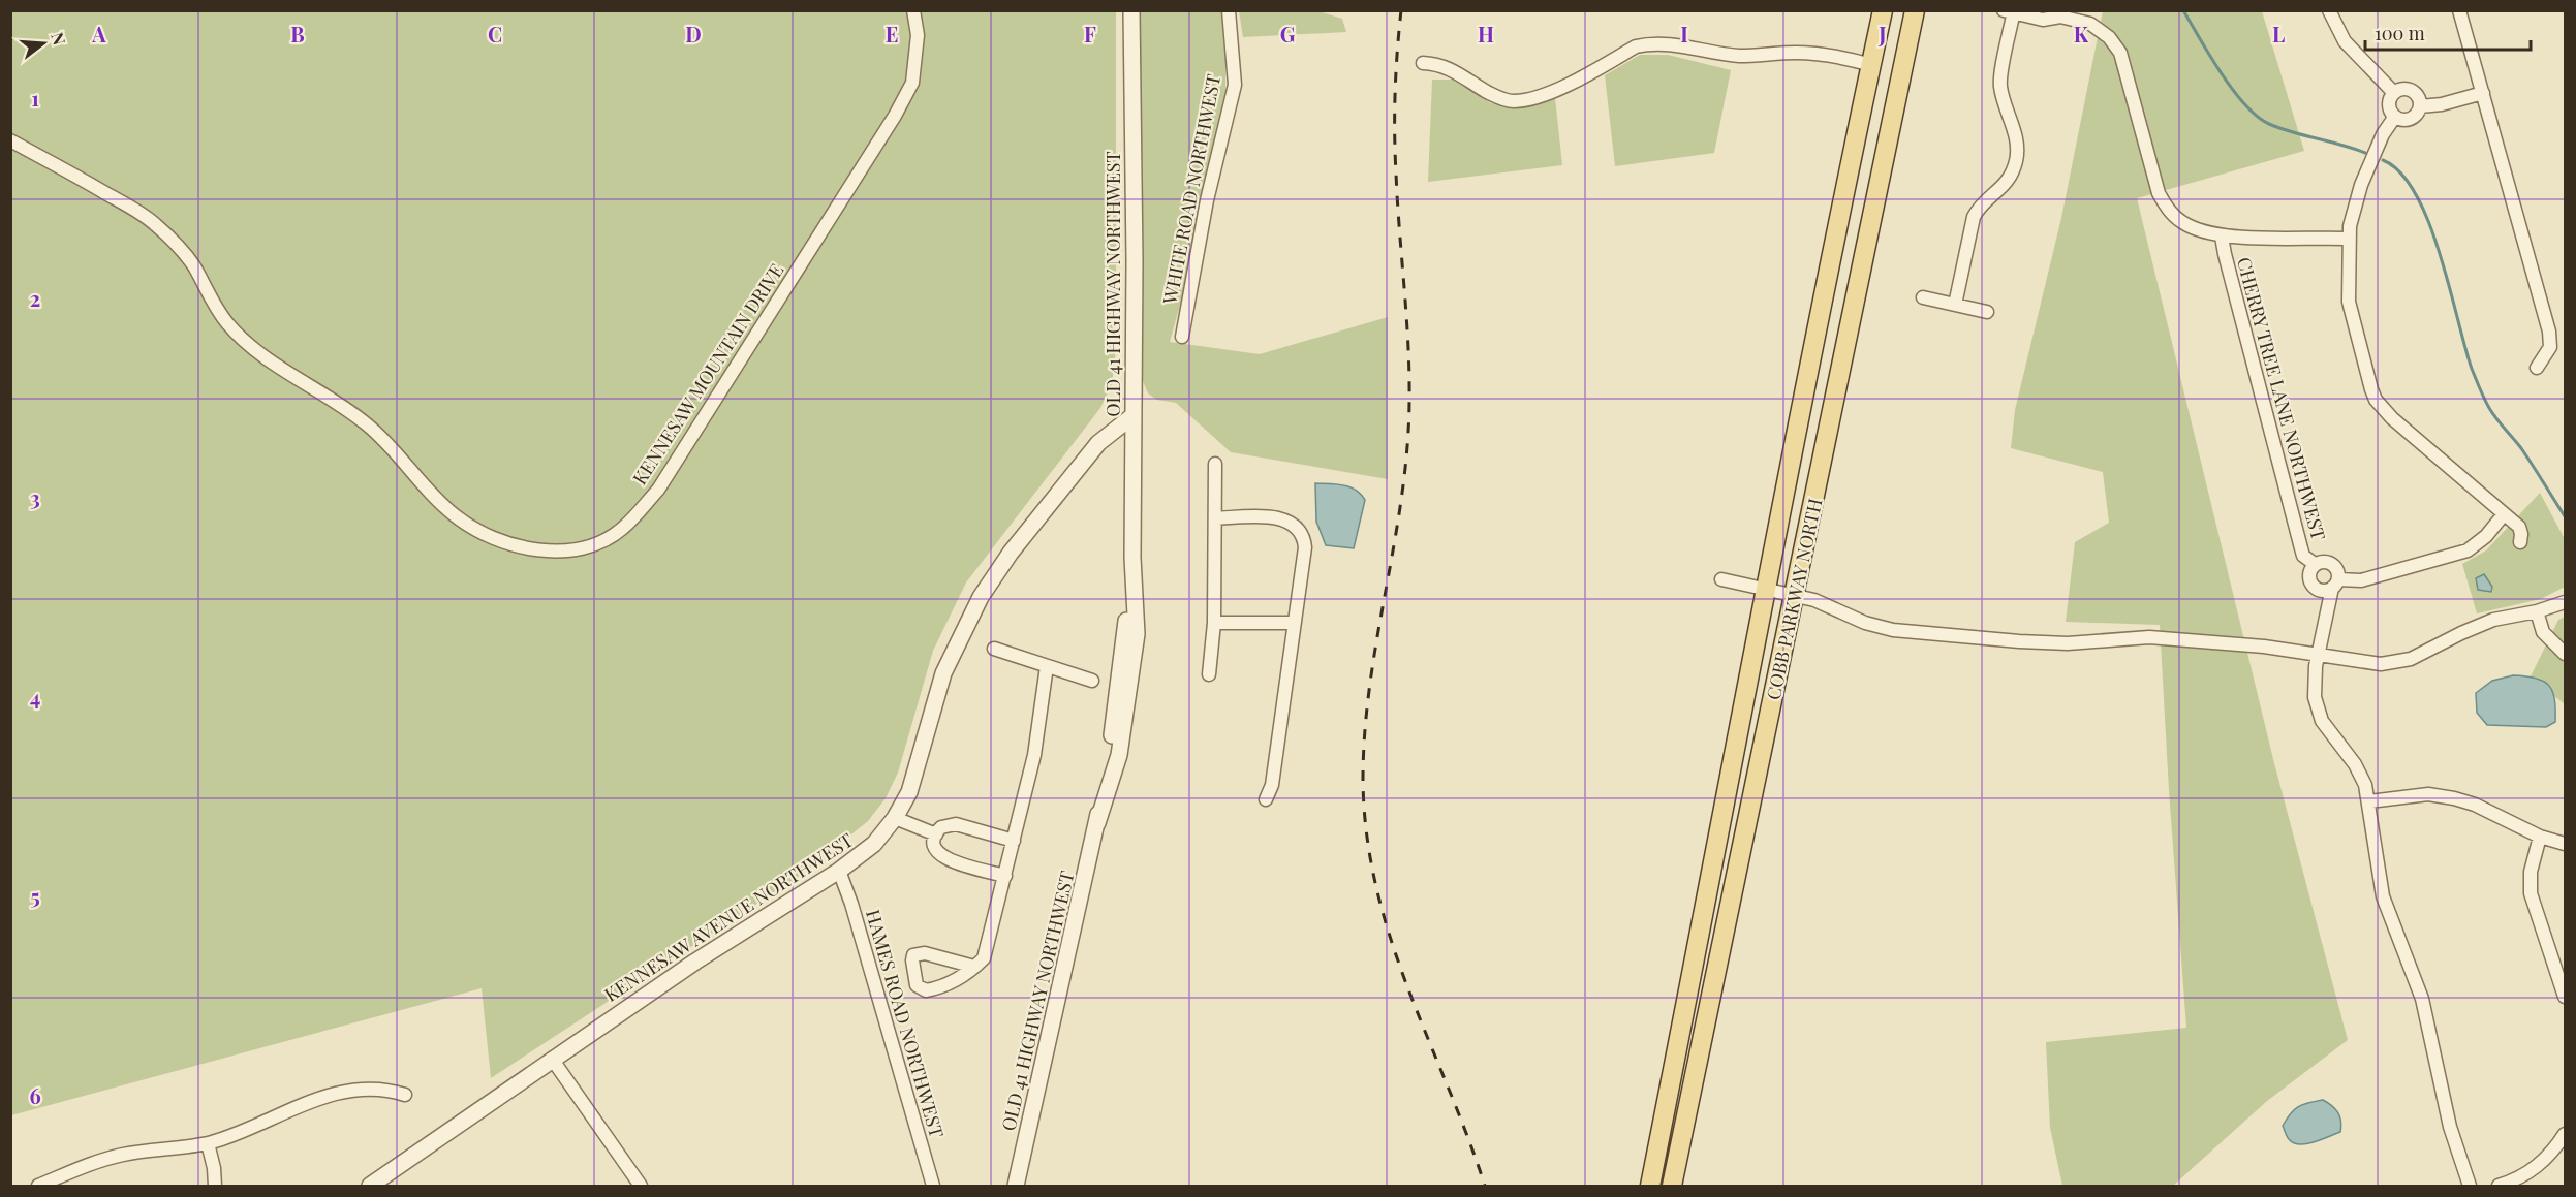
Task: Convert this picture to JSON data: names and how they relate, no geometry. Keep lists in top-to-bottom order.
{
  "streets": {
    "main road": ["COBB PARKWAY NORTH"],
    "street": [
      "WHITE ROAD NORTHWEST",
      "OLD 41 HIGHWAY NORTHWEST",
      "KENNESAW MOUNTAIN DRIVE",
      "CHERRY TREE LANE NORTHWEST",
      "KENNESAW AVENUE NORTHWEST",
      "HAMES ROAD NORTHWEST"
    ]
  },
  "crossings": [
    ["OLD 41 HIGHWAY NORTHWEST", "KENNESAW AVENUE NORTHWEST"],
    ["KENNESAW AVENUE NORTHWEST", "HAMES ROAD NORTHWEST"]
  ],
  "scale_bar": "100 m",
  "north": "right",
  "grid": {
    "columns": [
      "A",
      "B",
      "C",
      "D",
      "E",
      "F",
      "G",
      "H",
      "I",
      "J",
      "K",
      "L"
    ],
    "rows": [
      "1",
      "2",
      "3",
      "4",
      "5",
      "6"
    ]
  }
}
